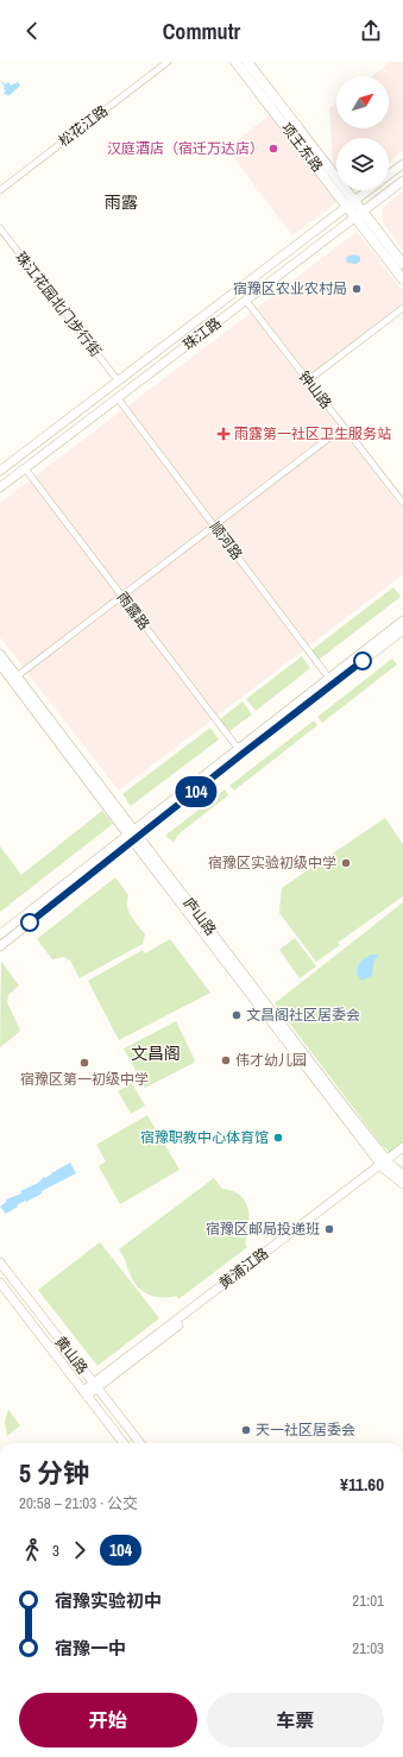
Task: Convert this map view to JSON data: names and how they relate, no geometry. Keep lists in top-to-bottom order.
{
  "streets": {
    "main road": ["项王东路"],
    "street": [
      "松花江路",
      "珠江花园北门步行街",
      "珠江路",
      "钟山路",
      "顺河路",
      "雨露路",
      "庐山路",
      "黄浦江路",
      "黄山路"
    ]
  },
  "crossings": [
    ["项王东路", "珠江路"],
    ["珠江花园北门步行街", "珠江路"],
    ["珠江路", "钟山路"],
    ["珠江路", "顺河路"],
    ["珠江路", "雨露路"],
    ["庐山路", "黄浦江路"],
    ["黄浦江路", "黄山路"]
  ],
  "districts": ["雨露", "文昌阁"],
  "places": {
    "other": [
      "汉庭酒店（宿迁万达店）",
      "宿豫区农业农村局",
      "宿豫区实验初级中学",
      "文昌阁社区居委会",
      "伟才幼儿园",
      "宿豫区第一初级中学",
      "宿豫职教中心体育馆",
      "宿豫区邮局投递班",
      "天一社区居委会"
    ],
    "health": ["雨露第一社区卫生服务站"]
  },
  "lines": ["bus line 104"],
  "north": "top right",
  "page": {
    "header": "Commutr",
    "on_map": "104",
    "heading": ["5 分钟", "20:58 – 21:03 · 公交", "¥11.60"],
    "legs": ["3", "104"],
    "list": [
      {
        "name": "宿豫实验初中",
        "value": "21:01"
      },
      {
        "name": "宿豫一中",
        "value": "21:03"
      }
    ],
    "buttons": ["开始", "车票"]
  }
}
